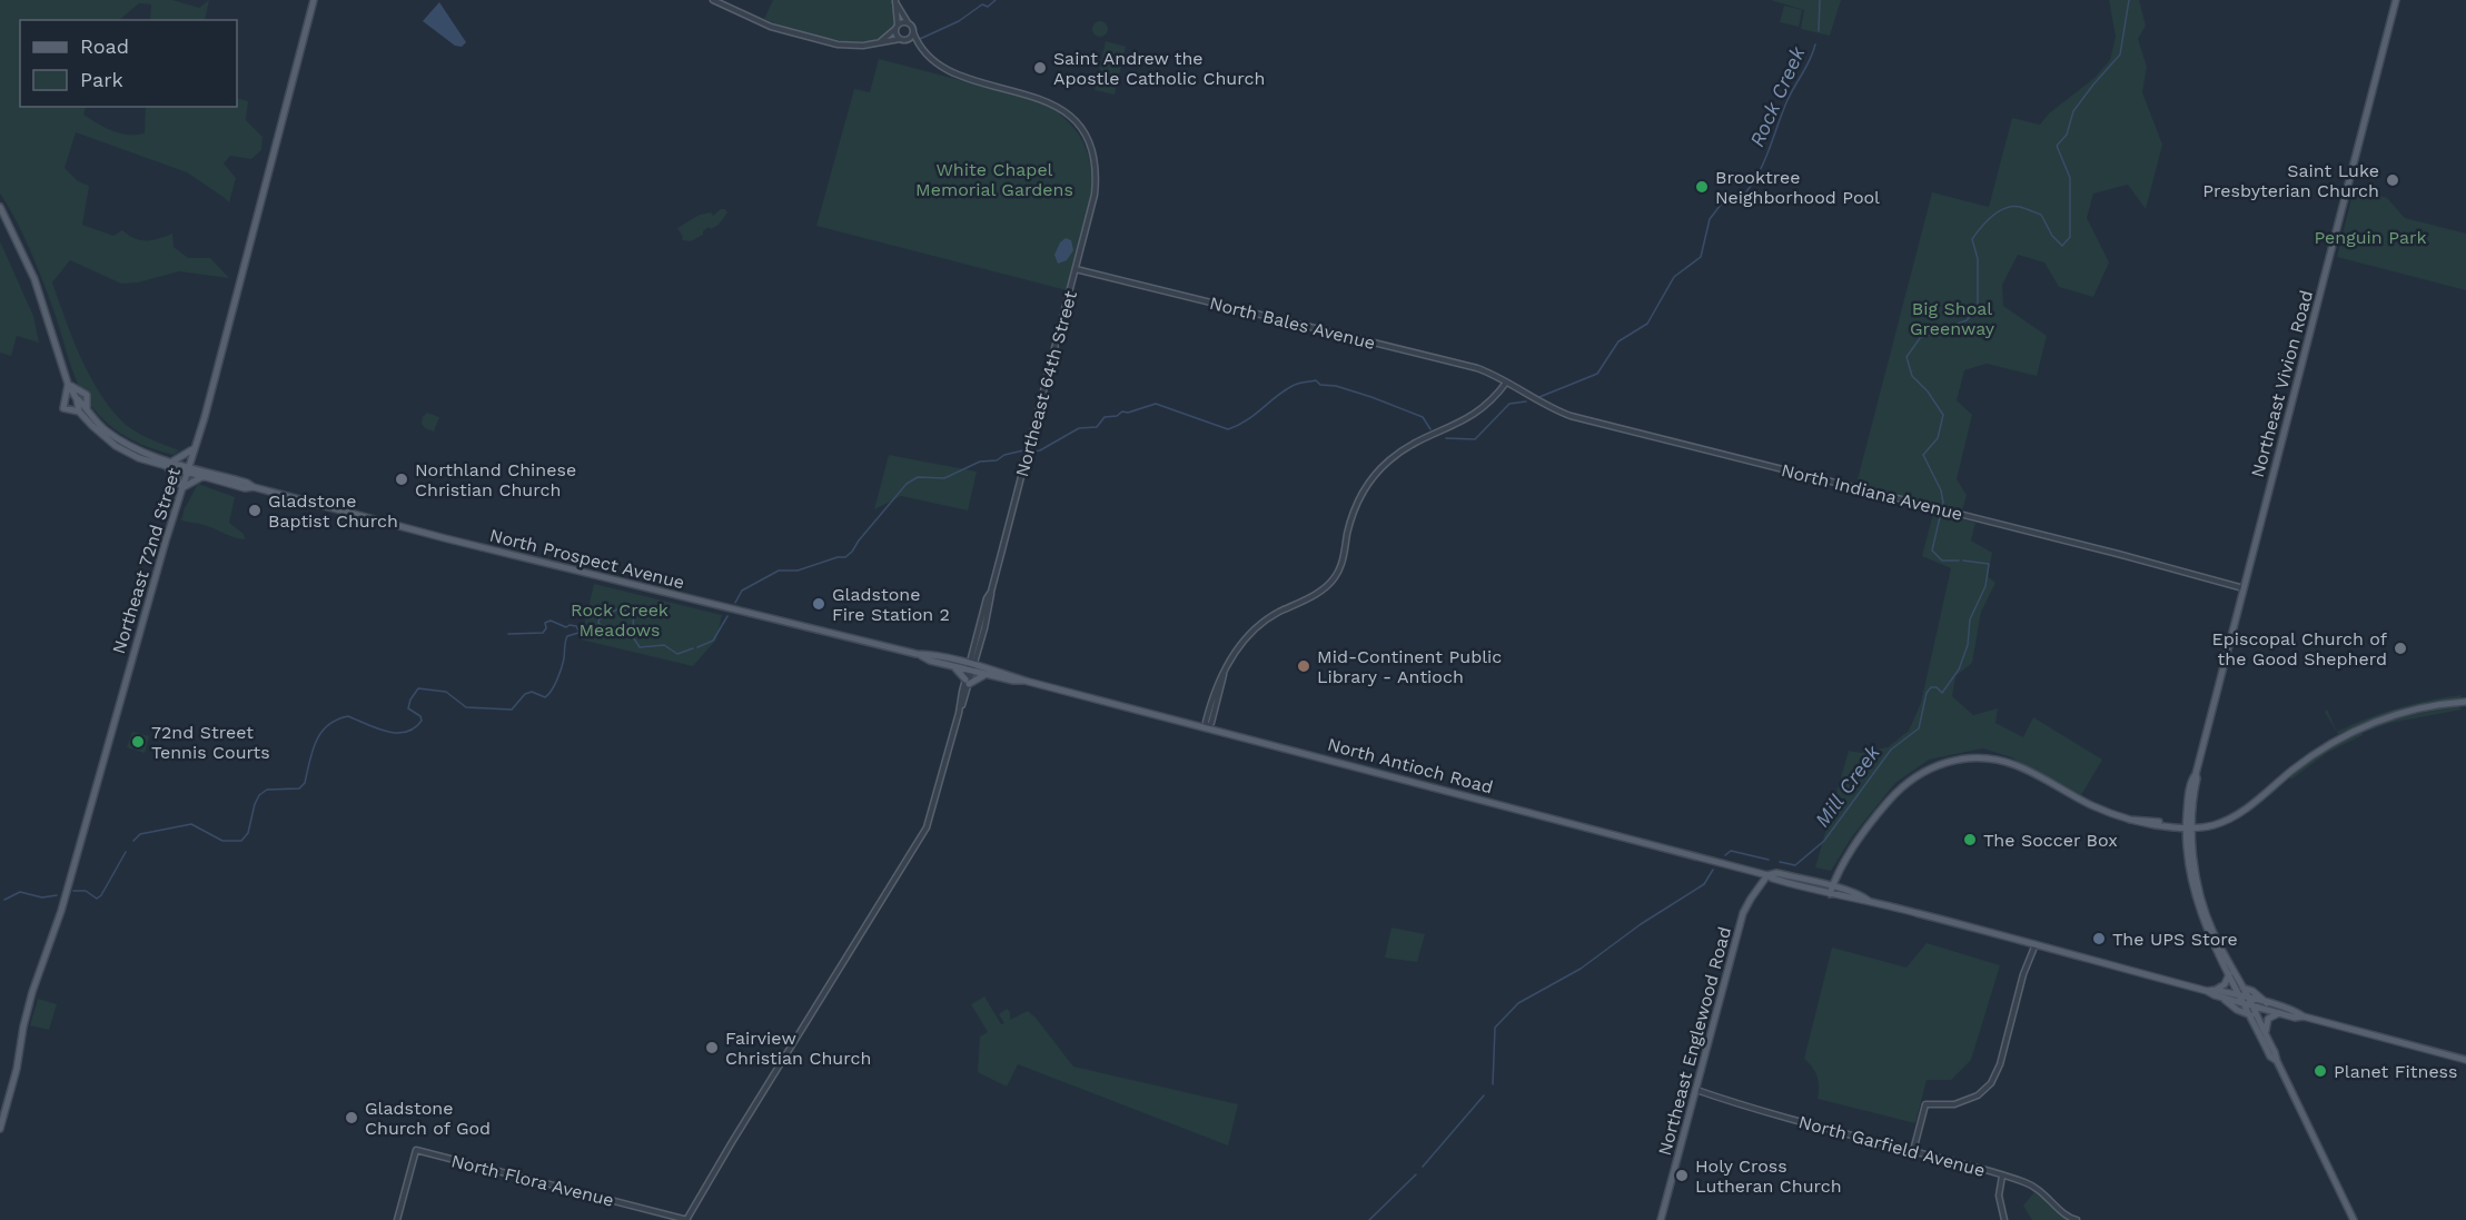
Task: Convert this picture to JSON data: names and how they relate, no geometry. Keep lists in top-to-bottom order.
{
  "streets": {
    "main road": [
      "Northeast Vivion Road",
      "North Prospect Avenue",
      "Northeast 72nd Street",
      "North Antioch Road",
      "Northeast Englewood Road"
    ],
    "street": [
      "North Bales Avenue",
      "Northeast 64th Street",
      "North Indiana Avenue",
      "North Garfield Avenue",
      "North Flora Avenue"
    ]
  },
  "crossings": [
    ["North Bales Avenue", "Northeast 64th Street"],
    ["North Bales Avenue", "North Indiana Avenue"],
    ["Northeast 64th Street", "North Prospect Avenue"],
    ["Northeast 64th Street", "North Flora Avenue"],
    ["Northeast Vivion Road", "North Indiana Avenue"],
    ["North Prospect Avenue", "Northeast 72nd Street"],
    ["North Antioch Road", "Northeast Englewood Road"],
    ["Northeast Englewood Road", "North Garfield Avenue"]
  ],
  "water": ["Rock Creek", "Mill Creek"],
  "parks": [
    "White Chapel Memorial Gardens",
    "Penguin Park",
    "Big Shoal Greenway",
    "Rock Creek Meadows"
  ],
  "places": [
    "Saint Andrew the Apostle Catholic Church",
    "Saint Luke Presbyterian Church",
    "Brooktree Neighborhood Pool",
    "Northland Chinese Christian Church",
    "Gladstone Baptist Church",
    "Gladstone Fire Station 2",
    "Episcopal Church of the Good Shepherd",
    "Mid-Continent Public Library - Antioch",
    "72nd Street Tennis Courts",
    "The Soccer Box",
    "The UPS Store",
    "Fairview Christian Church",
    "Planet Fitness",
    "Gladstone Church of God",
    "Holy Cross Lutheran Church"
  ],
  "legend": ["Road", "Park"]
}
